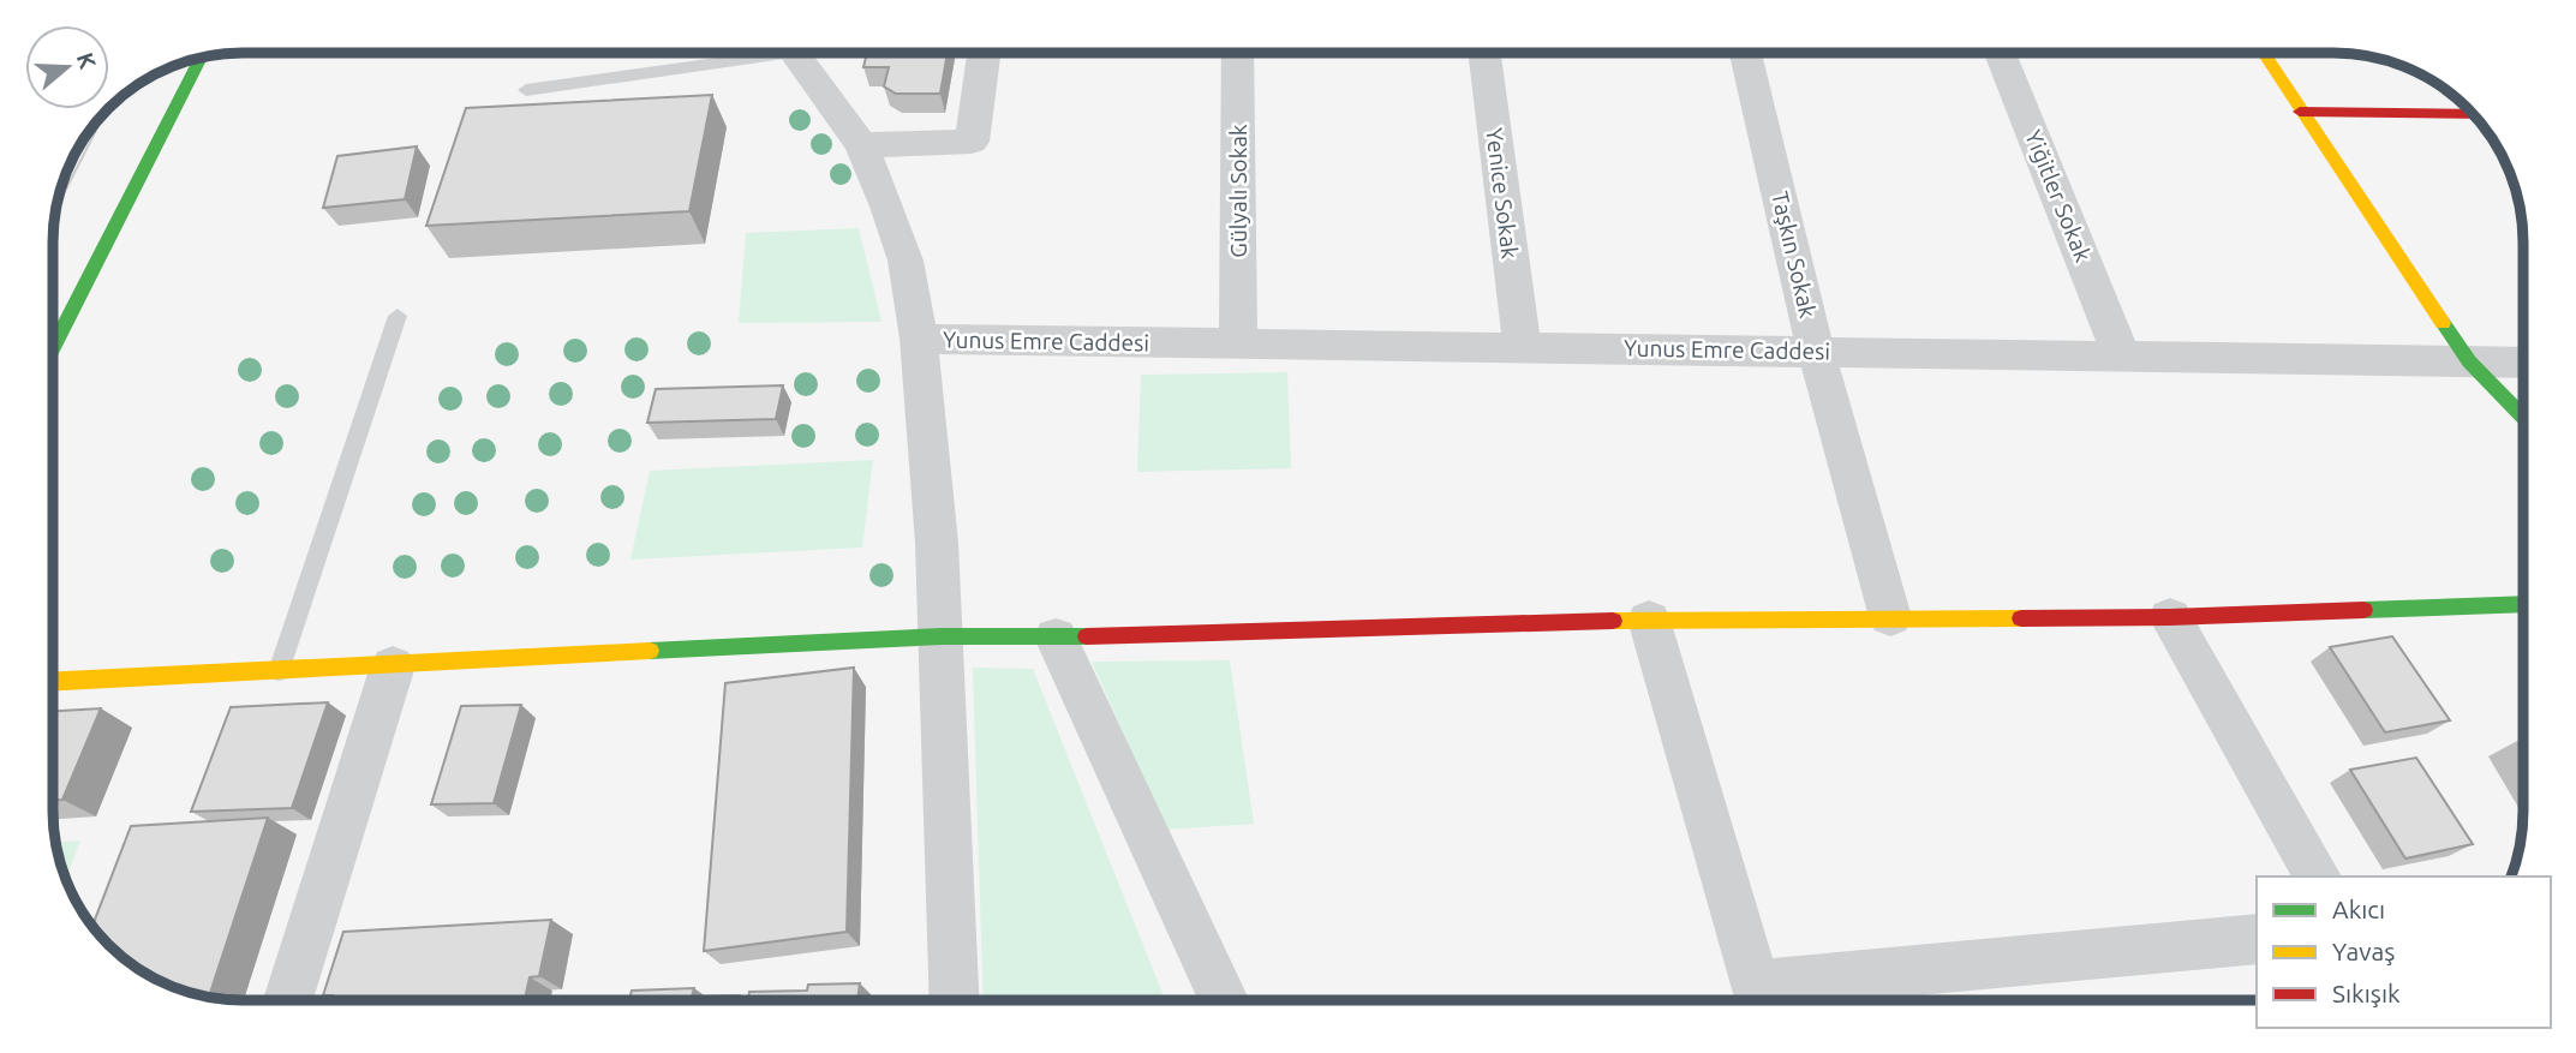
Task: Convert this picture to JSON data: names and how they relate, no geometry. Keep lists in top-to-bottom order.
{
  "streets": {
    "street": [
      "Gülyalı Sokak",
      "Yenice Sokak",
      "Yiğitler Sokak",
      "Taşkın Sokak",
      "Yunus Emre Caddesi"
    ]
  },
  "crossings": [
    ["Gülyalı Sokak", "Yunus Emre Caddesi"],
    ["Yenice Sokak", "Yunus Emre Caddesi"],
    ["Yiğitler Sokak", "Yunus Emre Caddesi"],
    ["Taşkın Sokak", "Yunus Emre Caddesi"]
  ],
  "legend": ["Akıcı", "Yavaş", "Sıkışık"],
  "north": "right"
}
